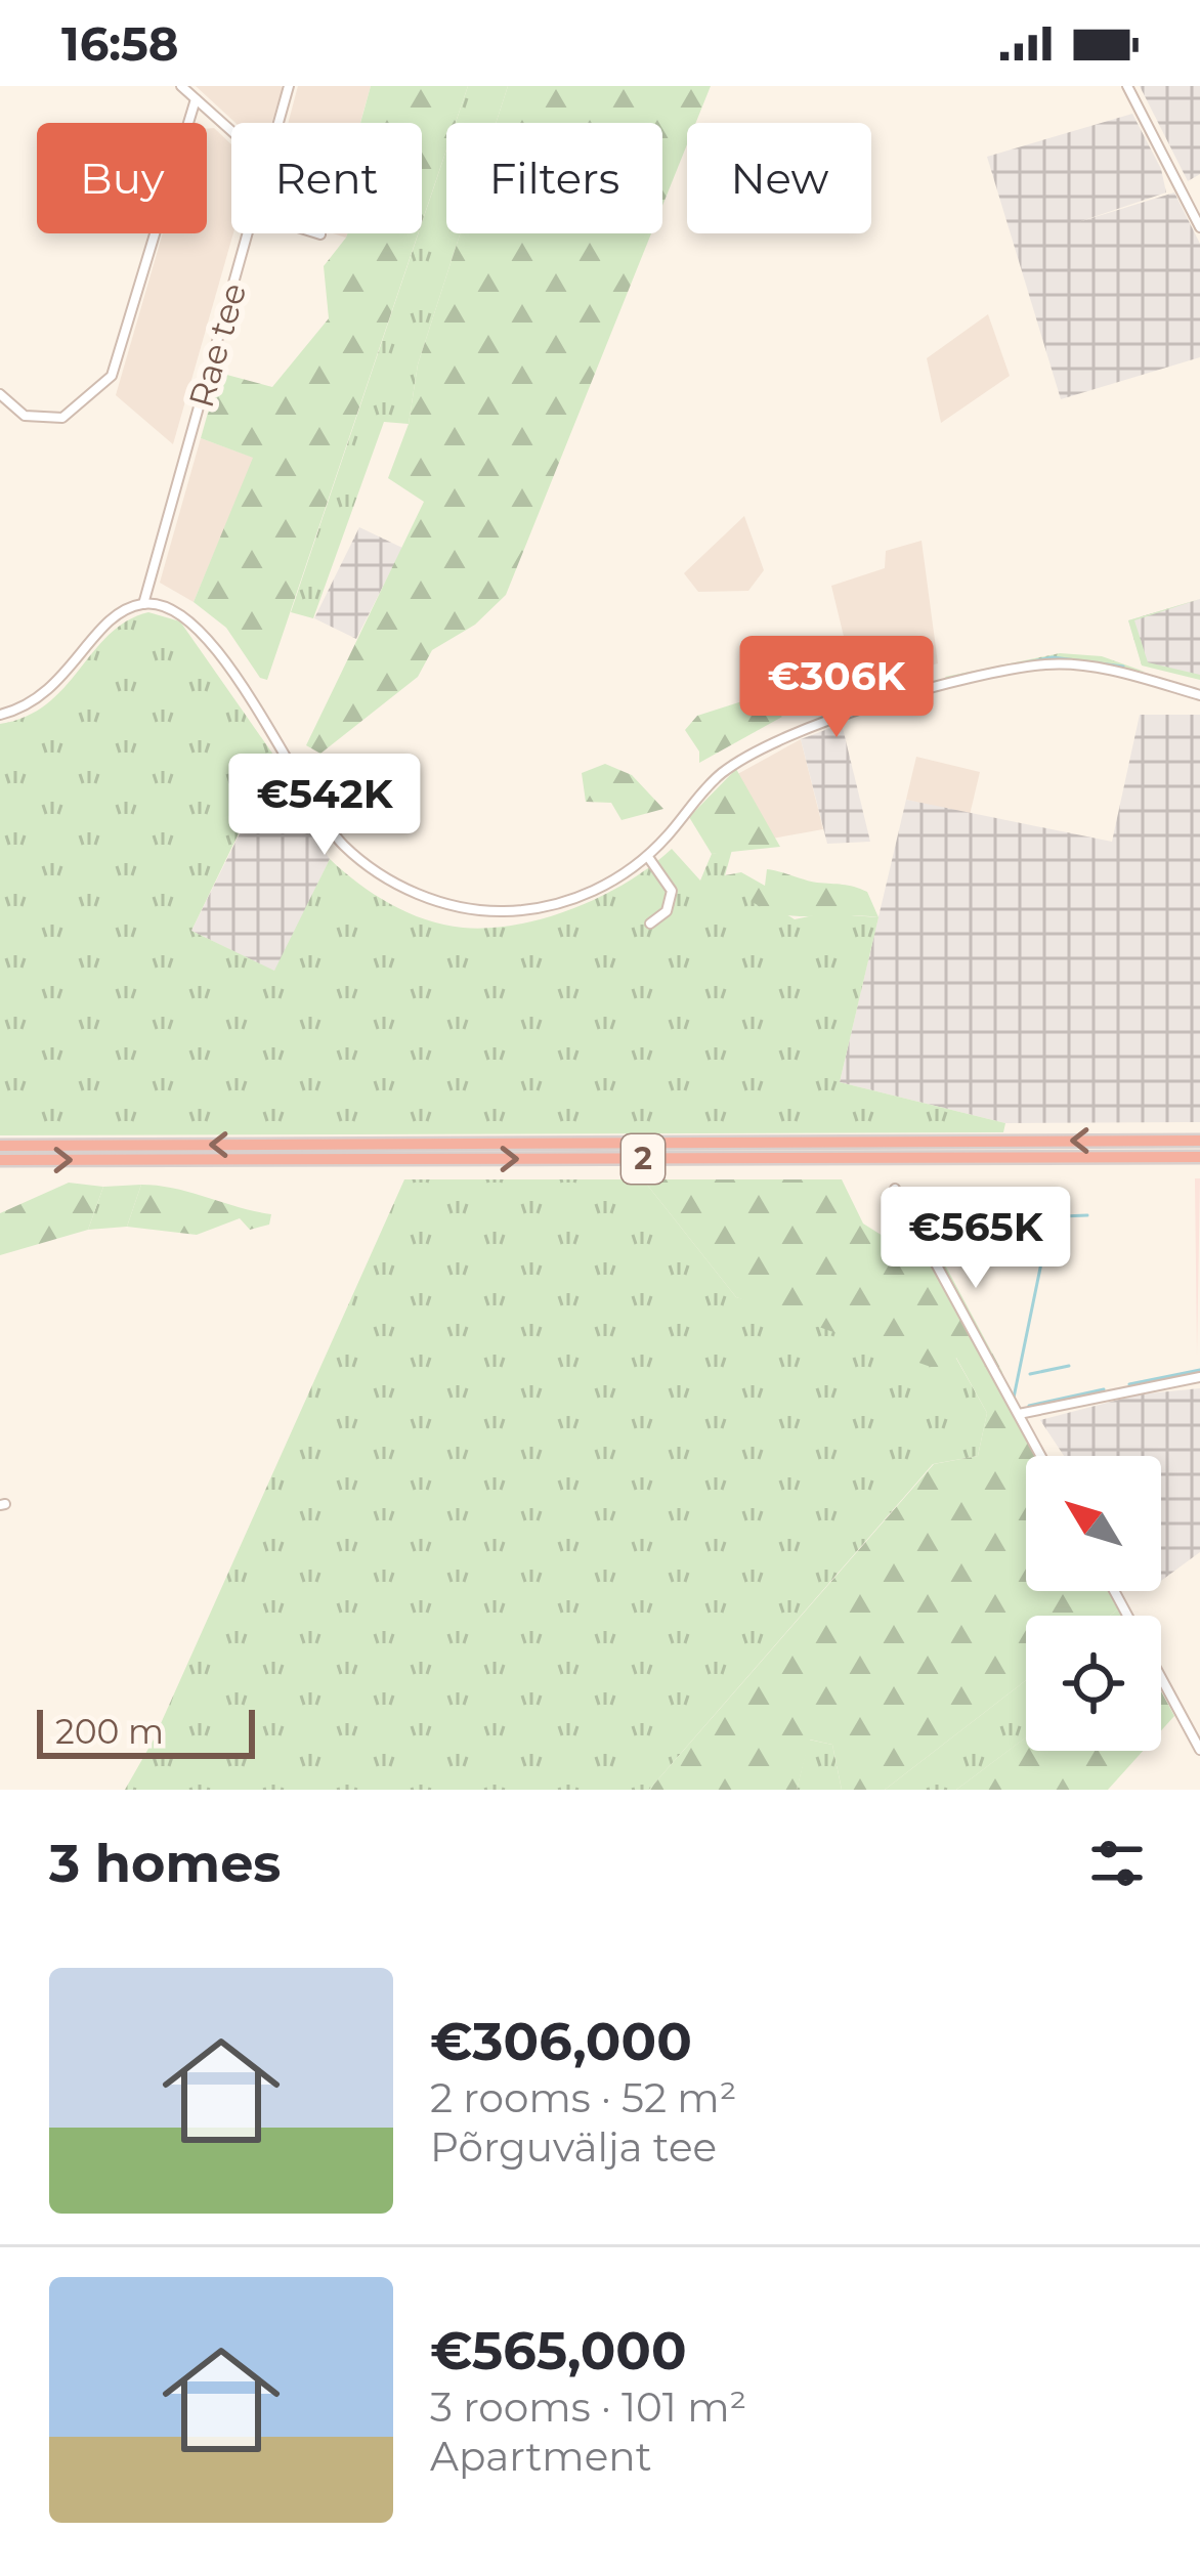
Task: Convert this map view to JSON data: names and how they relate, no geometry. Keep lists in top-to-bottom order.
{
  "streets": {
    "highway": ["2"],
    "street": ["Rae tee"]
  },
  "scale_bar": "200 m",
  "north": "top left",
  "page": {
    "status": "16:58",
    "chip": [
      "Buy",
      "Rent",
      "Filters",
      "New"
    ],
    "price": ["€306K", "€542K", "€565K"],
    "scale": "200 m",
    "heading": "3 homes",
    "list": [
      {
        "name": "€306,000",
        "note": "2 rooms · 52 m² · Põrguvälja tee"
      },
      {
        "name": "€565,000",
        "note": "3 rooms · 101 m² · Apartment"
      }
    ]
  }
}
